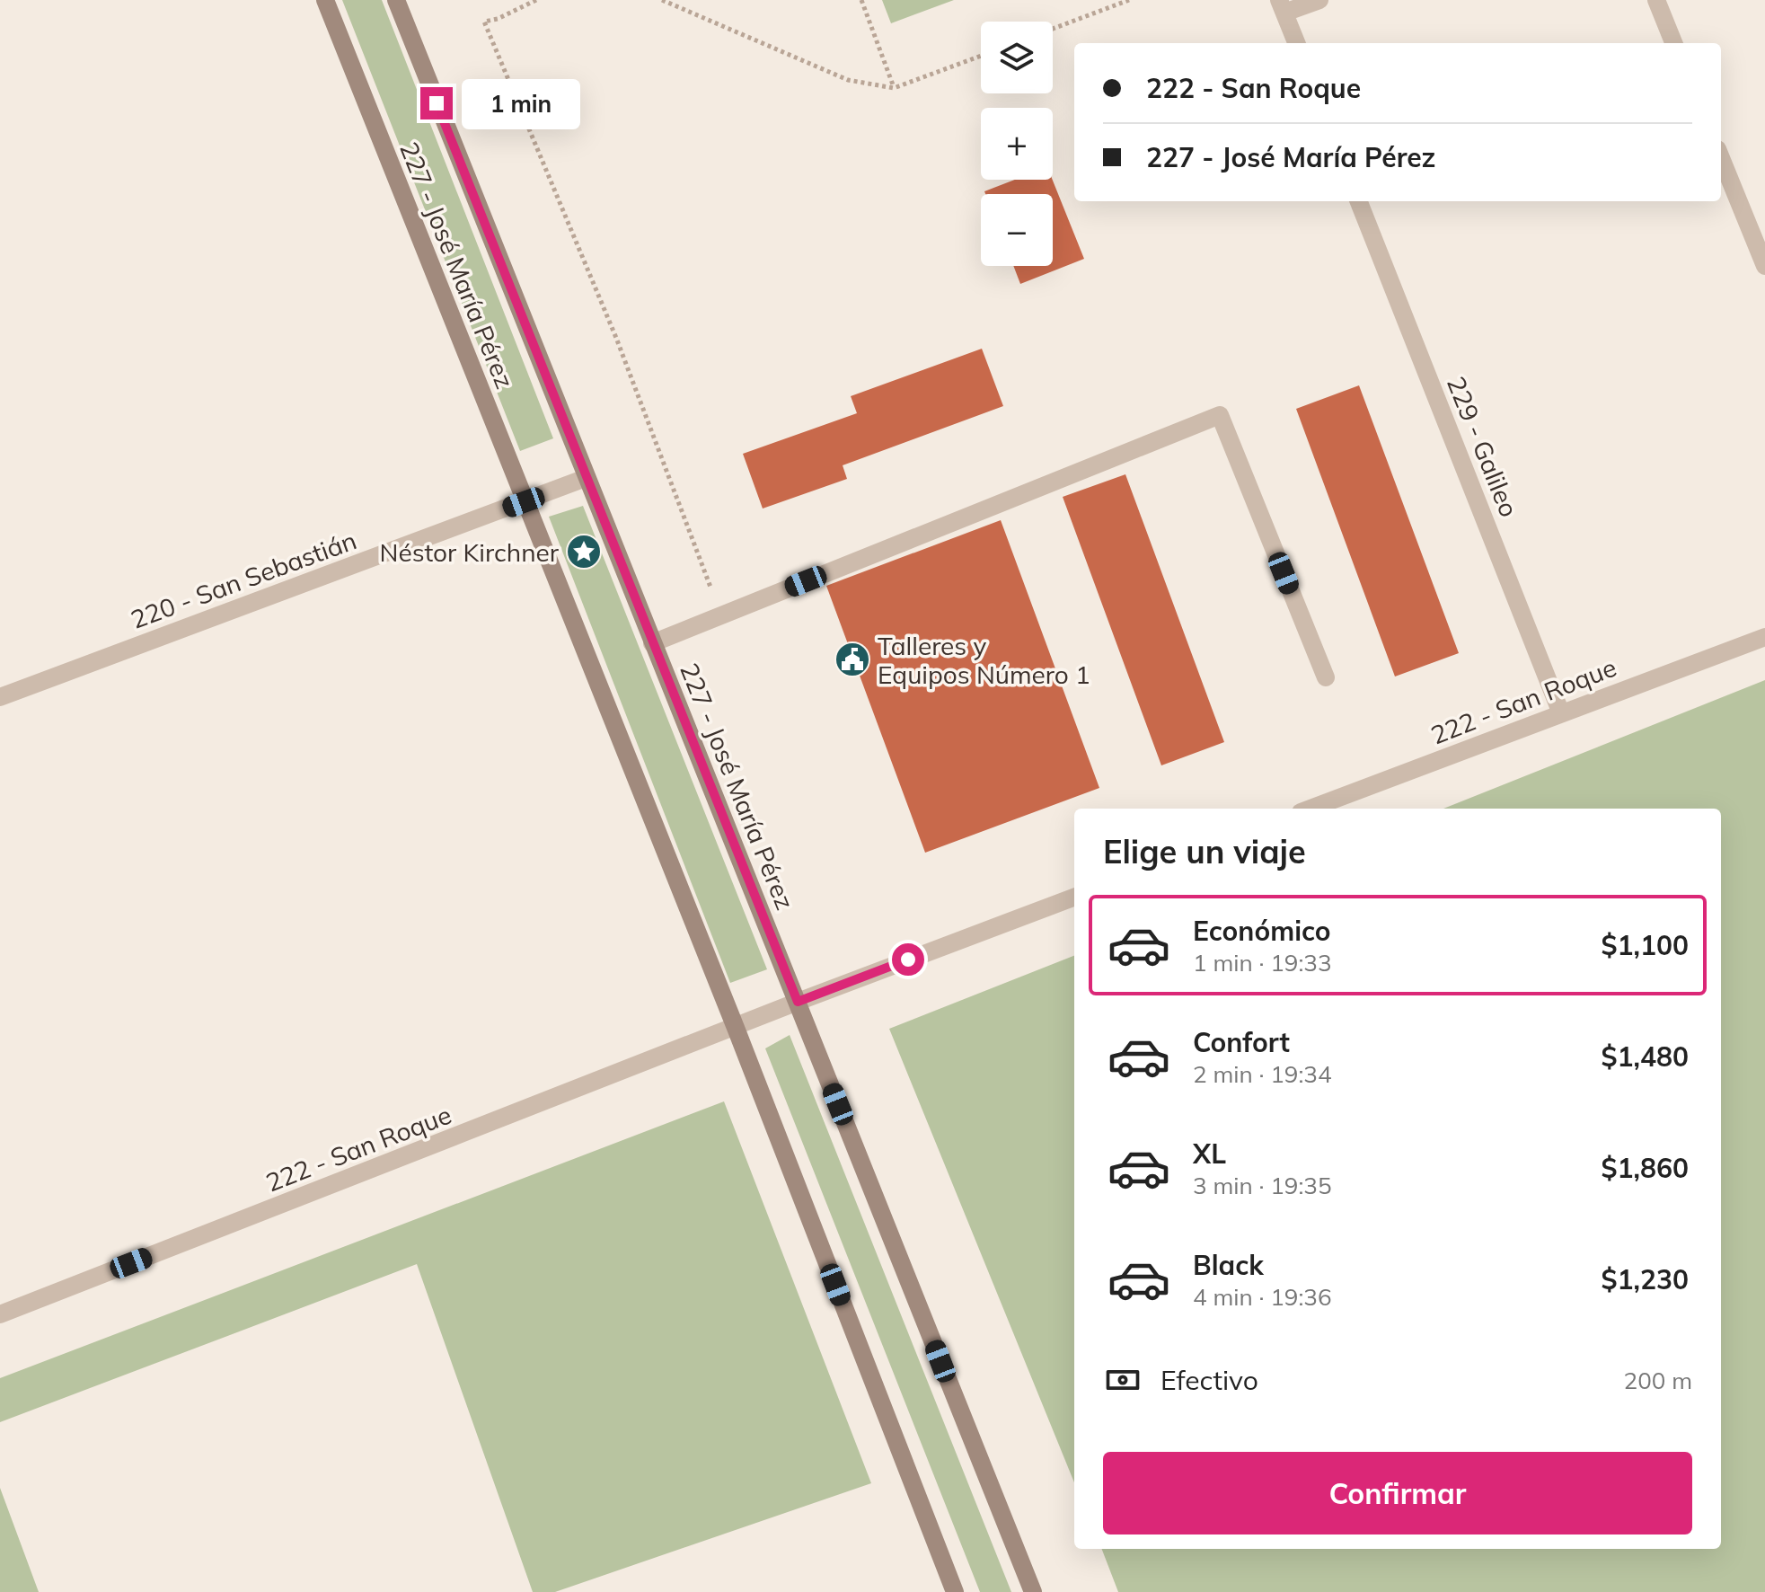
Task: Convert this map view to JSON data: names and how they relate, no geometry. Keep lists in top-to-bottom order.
{
  "streets": {
    "street": [
      "227 - José María Pérez",
      "229 - Galileo",
      "220 - San Sebastián",
      "222 - San Roque"
    ]
  },
  "crossings": [
    ["227 - José María Pérez", "220 - San Sebastián"],
    ["227 - José María Pérez", "222 - San Roque"],
    ["229 - Galileo", "222 - San Roque"]
  ],
  "places": {
    "place": ["Néstor Kirchner"],
    "public building": ["Talleres y Equipos Número 1"]
  },
  "page": {
    "map_buttons": ["+", "−"],
    "banner": ["222 - San Roque", "227 - José María Pérez"],
    "bubble": "1 min",
    "heading": "Elige un viaje",
    "list": [
      {
        "name": "Económico",
        "note": "1 min · 19:33",
        "value": "$1,100"
      },
      {
        "name": "Confort",
        "note": "2 min · 19:34",
        "value": "$1,480"
      },
      {
        "name": "XL",
        "note": "3 min · 19:35",
        "value": "$1,860"
      },
      {
        "name": "Black",
        "note": "4 min · 19:36",
        "value": "$1,230"
      }
    ],
    "pay": ["Efectivo", "200 m"],
    "buttons": "Confirmar"
  }
}
